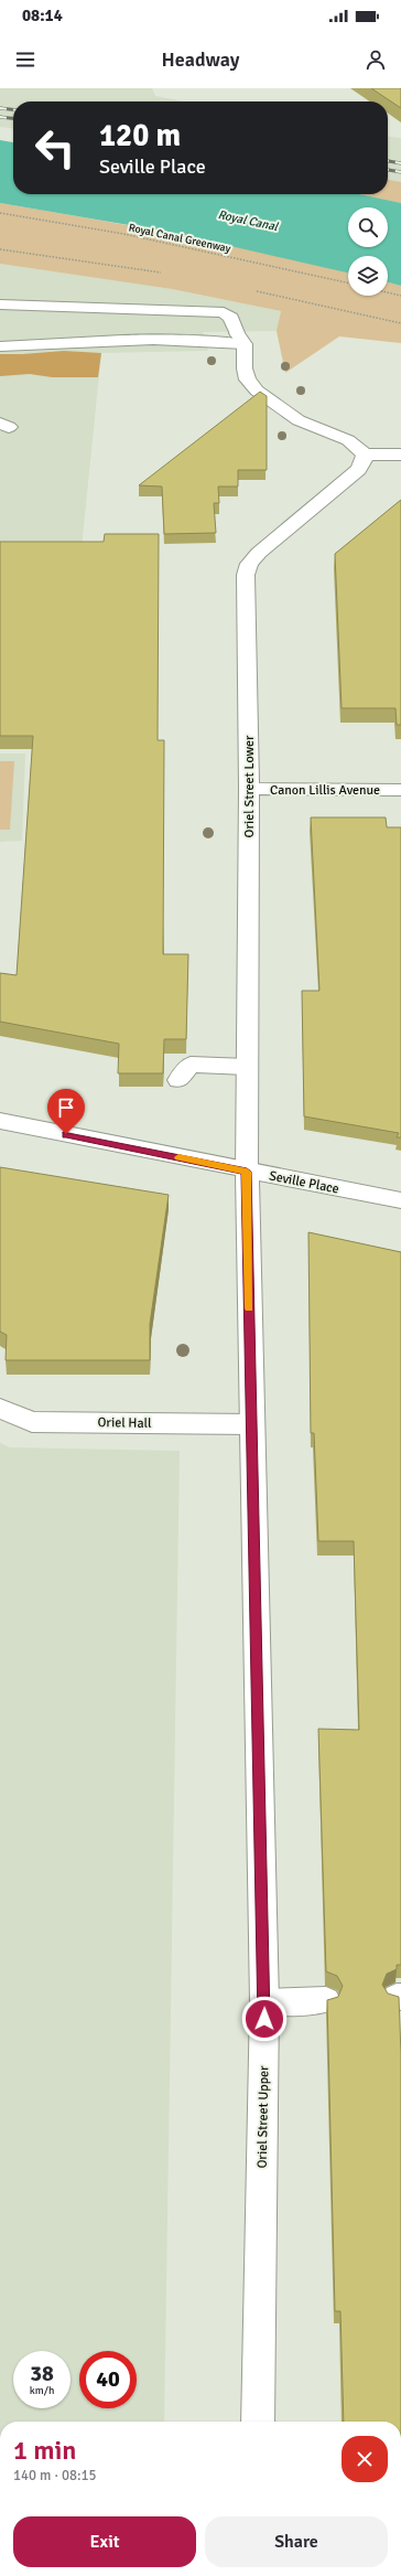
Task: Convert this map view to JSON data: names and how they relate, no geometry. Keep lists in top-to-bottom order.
{
  "streets": {
    "street": [
      "Oriel Street Lower",
      "Canon Lillis Avenue",
      "Seville Place",
      "Oriel Hall",
      "Oriel Street Upper"
    ],
    "path": ["Royal Canal Greenway"]
  },
  "crossings": [
    ["Oriel Street Lower", "Canon Lillis Avenue"],
    ["Oriel Street Lower", "Seville Place"],
    ["Oriel Street Lower", "Oriel Street Upper"],
    ["Seville Place", "Oriel Street Upper"],
    ["Oriel Hall", "Oriel Street Upper"]
  ],
  "water": ["Royal Canal"],
  "page": {
    "status": "08:14",
    "header": "Headway",
    "turn": ["120 m", "Seville Place"],
    "speed": "38 km/h",
    "limit": "40",
    "heading": ["1 min", "140 m · 08:15"],
    "buttons": ["Exit", "Share"]
  }
}
